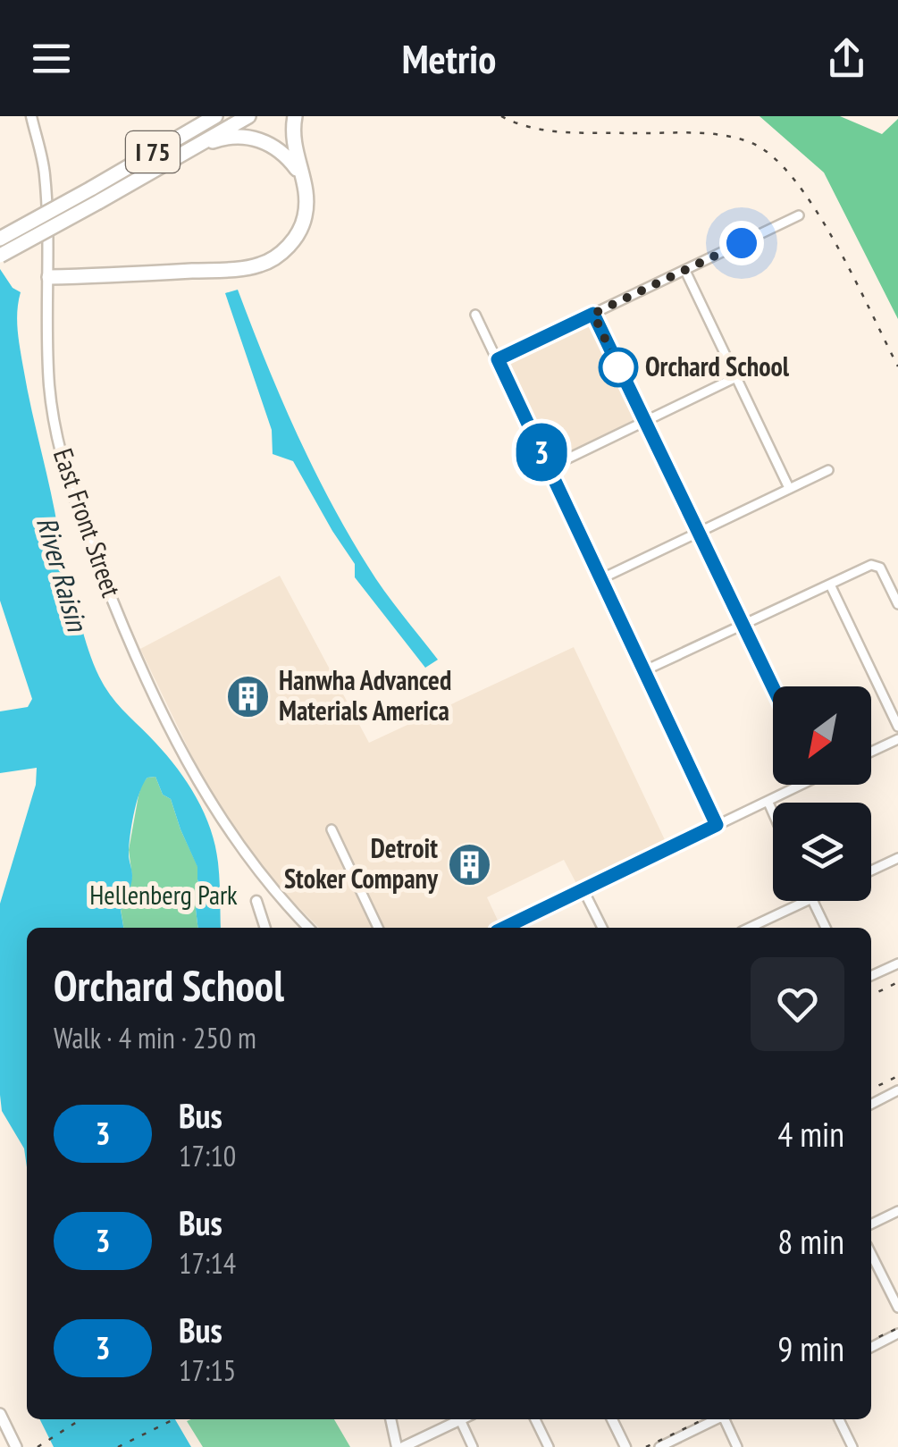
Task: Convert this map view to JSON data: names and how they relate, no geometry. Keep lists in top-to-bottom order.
{
  "streets": {
    "highway": ["I 75"],
    "street": ["East Front Street"]
  },
  "water": ["River Raisin"],
  "parks": ["Hellenberg Park"],
  "places": {
    "other": ["Orchard School"],
    "building": ["Hanwha Advanced Materials America", "Detroit Stoker Company"]
  },
  "lines": ["bus line 3"],
  "north": "bottom left",
  "page": {
    "header": "Metrio",
    "on_map": "3",
    "heading": ["Orchard School", "Walk · 4 min · 250 m"],
    "list": [
      {
        "mark": "3",
        "name": "Bus",
        "note": "17:10",
        "value": "4 min"
      },
      {
        "mark": "3",
        "name": "Bus",
        "note": "17:14",
        "value": "8 min"
      },
      {
        "mark": "3",
        "name": "Bus",
        "note": "17:15",
        "value": "9 min"
      }
    ]
  }
}
